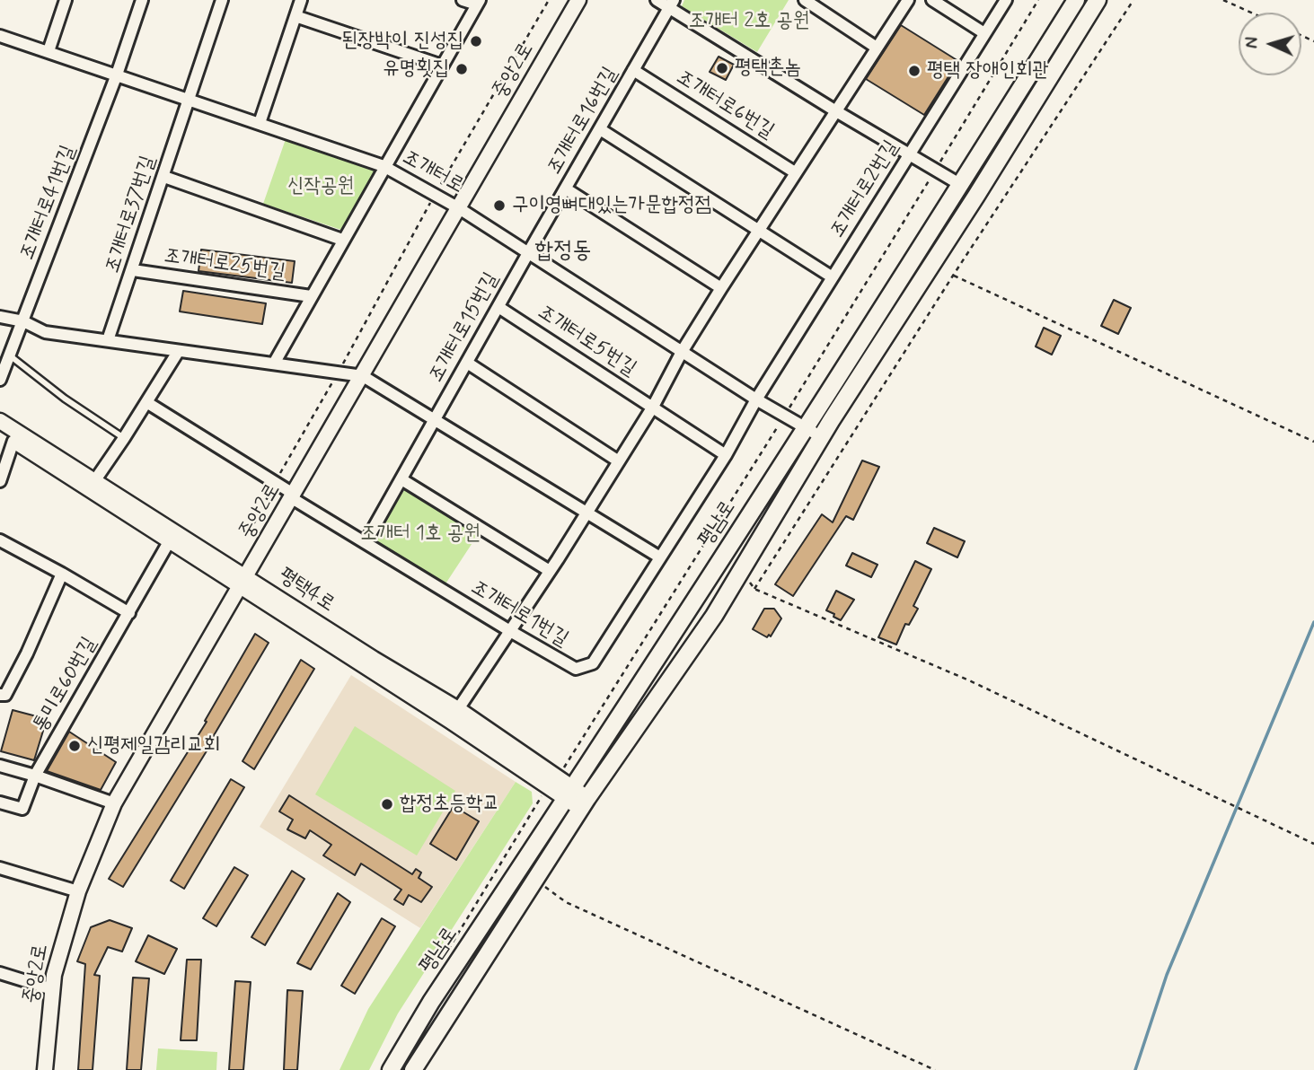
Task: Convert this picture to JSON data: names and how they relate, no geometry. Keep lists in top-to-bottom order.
{
  "streets": {
    "main road": ["평남로"],
    "street": [
      "중앙2로",
      "조개터로6번길",
      "조개터로16번길",
      "조개터로",
      "조개터로2번길",
      "조개터로41번길",
      "조개터로37번길",
      "조개터로25번길",
      "조개터로15번길",
      "조개터로5번길",
      "평택4로",
      "조개터로1번길",
      "통미로60번길"
    ]
  },
  "crossings": [
    ["중앙2로", "조개터로"],
    ["중앙2로", "평택4로"],
    ["중앙2로", "조개터로1번길"],
    ["조개터로6번길", "조개터로16번길"],
    ["조개터로16번길", "조개터로"],
    ["조개터로16번길", "조개터로15번길"],
    ["조개터로", "조개터로2번길"],
    ["조개터로", "조개터로41번길"],
    ["조개터로", "조개터로37번길"],
    ["조개터로", "조개터로25번길"],
    ["조개터로", "조개터로15번길"],
    ["조개터로", "평남로"],
    ["조개터로", "조개터로1번길"],
    ["조개터로2번길", "조개터로1번길"],
    ["조개터로37번길", "조개터로25번길"],
    ["조개터로15번길", "조개터로5번길"],
    ["조개터로15번길", "조개터로1번길"],
    ["조개터로5번길", "조개터로1번길"],
    ["평남로", "평택4로"],
    ["평택4로", "통미로60번길"]
  ],
  "districts": ["합정동"],
  "parks": ["조개터 2호 공원", "신작공원", "조개터 1호 공원"],
  "places": [
    "된장박이 진성집",
    "평택촌놈",
    "유명횟집",
    "평택 장애인회관",
    "구이영뼈대있는가문합정점",
    "신평제일감리교회",
    "합정초등학교"
  ],
  "north": "left"
}
